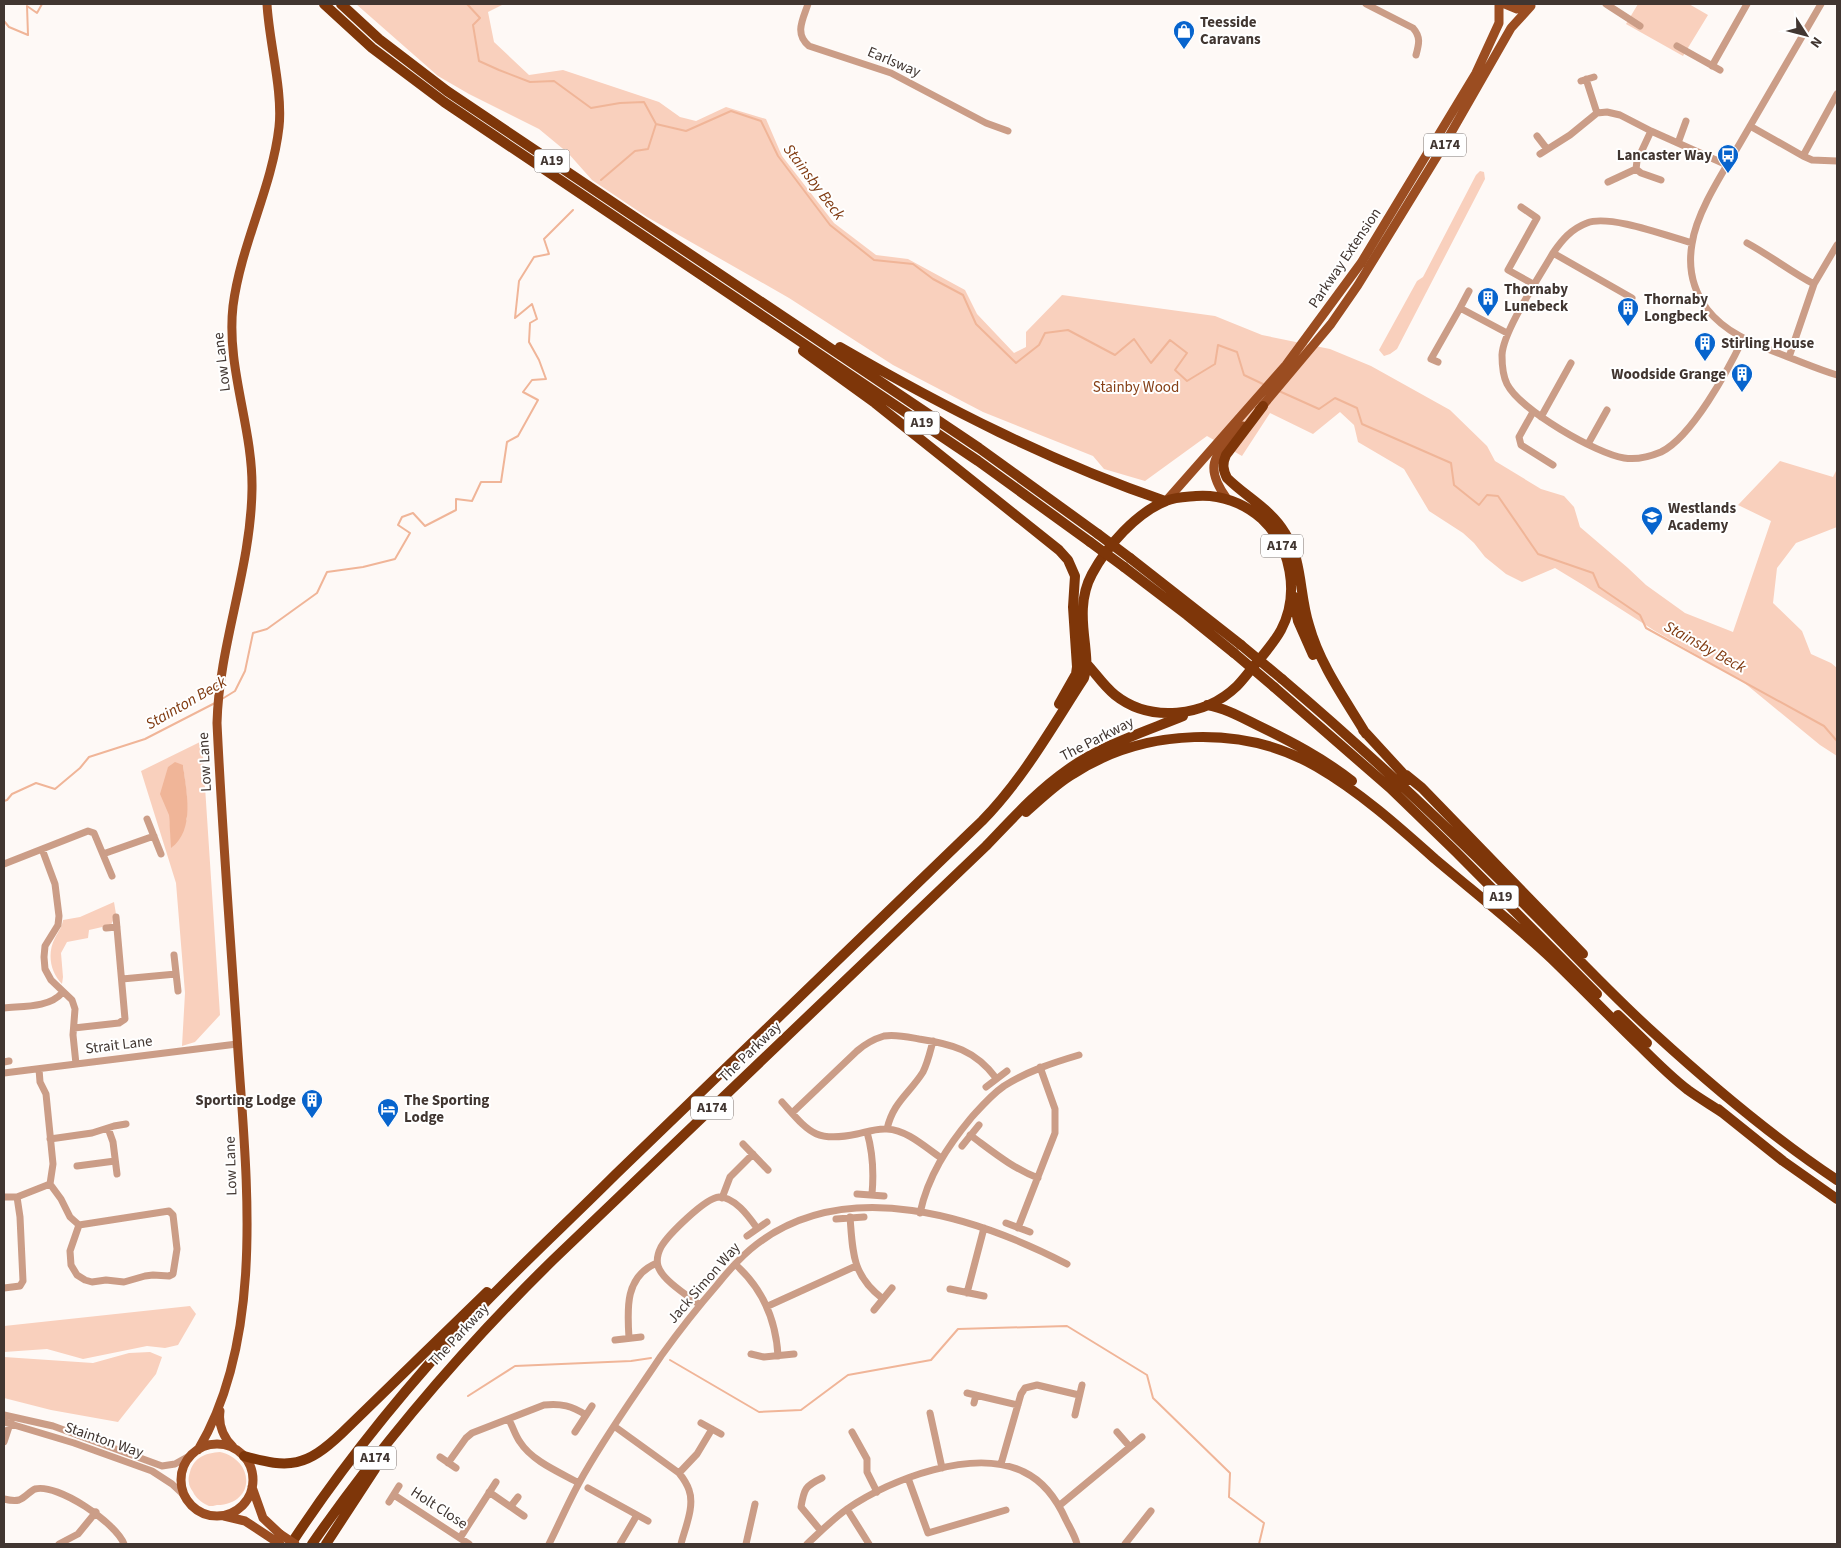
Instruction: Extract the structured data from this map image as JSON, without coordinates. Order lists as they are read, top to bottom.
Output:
{
  "streets": {
    "highway": ["A174", "A19", "The Parkway"],
    "main road": ["Parkway Extension", "Low Lane"],
    "street": [
      "Earlsway",
      "Strait Lane",
      "Jack Simon Way",
      "Stainton Way",
      "Holt Close"
    ]
  },
  "crossings": [
    ["A174", "Parkway Extension"],
    ["A174", "The Parkway"],
    ["Low Lane", "Strait Lane"],
    ["Low Lane", "Stainton Way"]
  ],
  "water": ["Stainsby Beck", "Stainton Beck"],
  "parks": ["Stainby Wood"],
  "places": {
    "shop": ["Teesside Caravans"],
    "bus stop": ["Lancaster Way"],
    "building": [
      "Thornaby Lunebeck",
      "Thornaby Longbeck",
      "Stirling House",
      "Woodside Grange",
      "Sporting Lodge"
    ],
    "school or university": ["Westlands Academy"],
    "hotel": ["The Sporting Lodge"]
  },
  "north": "bottom right"
}
